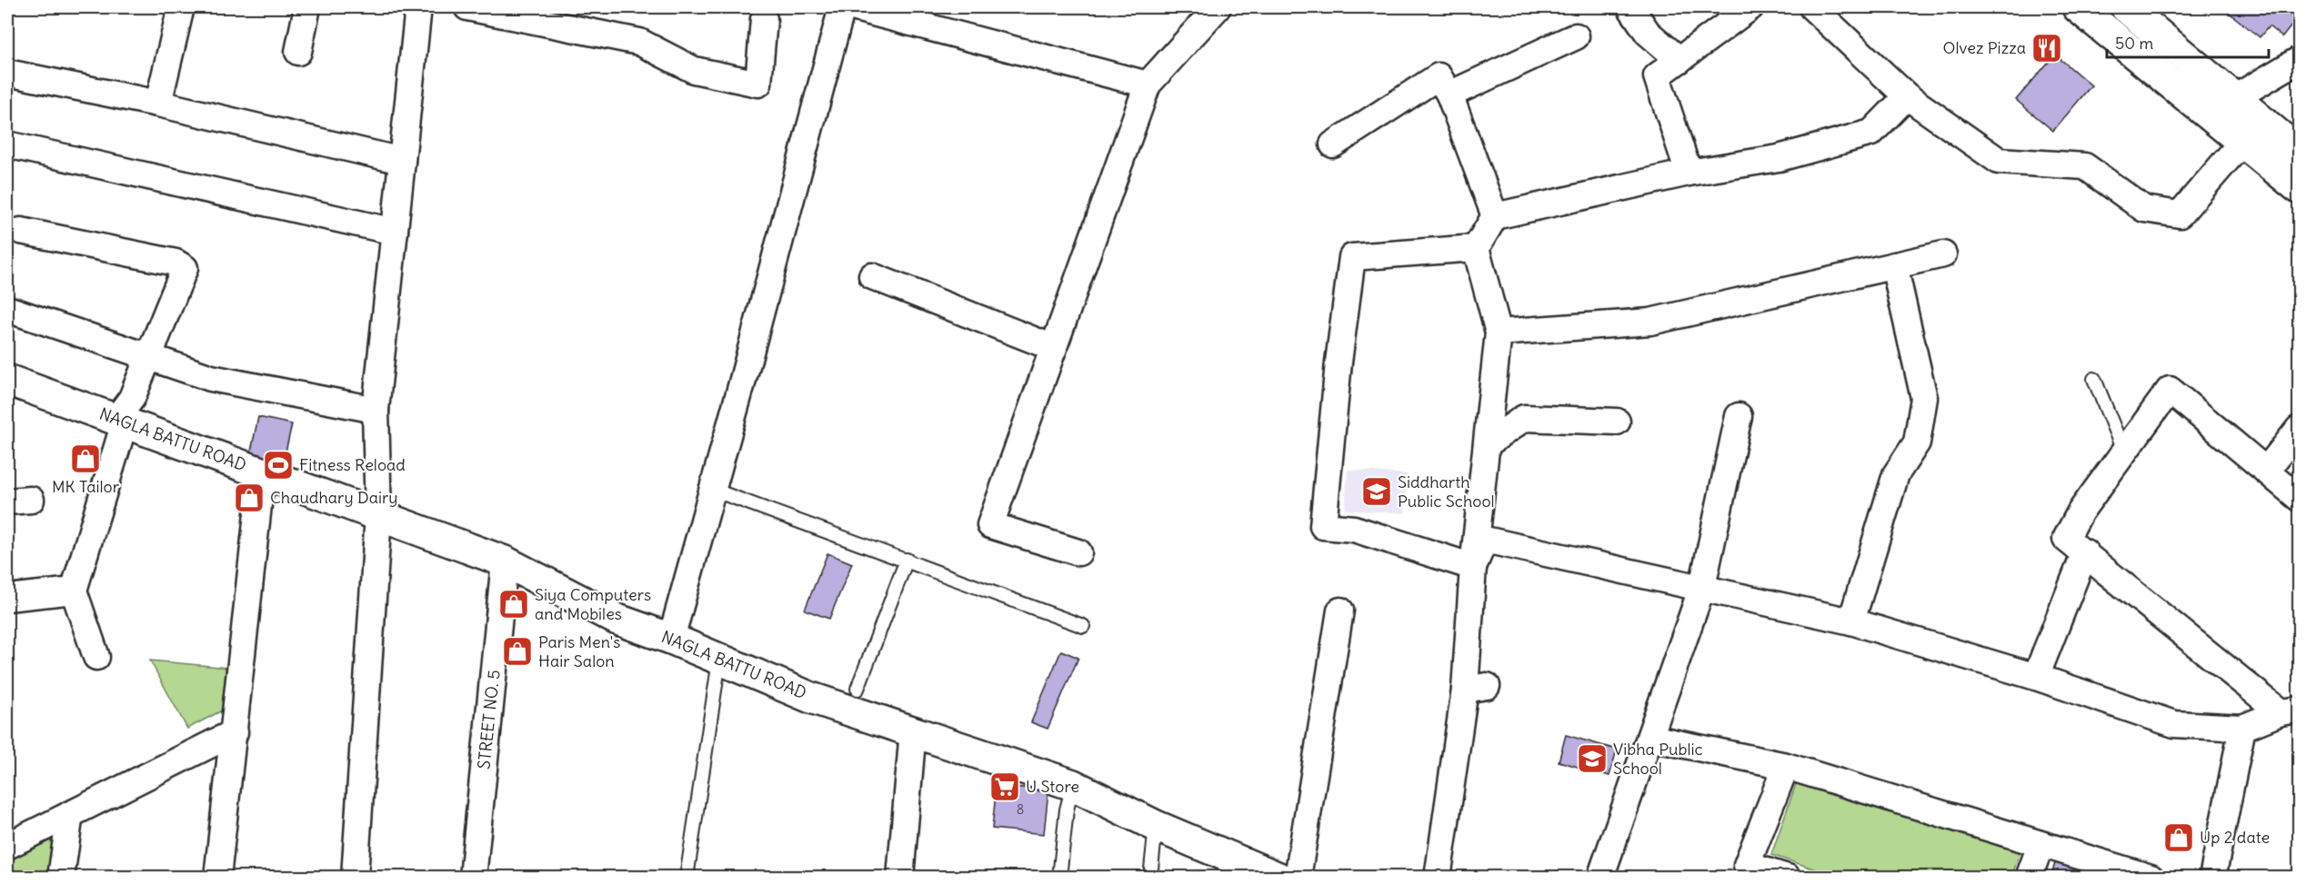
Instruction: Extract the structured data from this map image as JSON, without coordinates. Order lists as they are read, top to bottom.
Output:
{
  "streets": {
    "main road": ["NAGLA BATTU ROAD"],
    "street": ["STREET NO. 5"]
  },
  "crossings": [
    ["NAGLA BATTU ROAD", "STREET NO. 5"]
  ],
  "places": {
    "restaurant": ["Olvez Pizza"],
    "shop": [
      "MK Tailor",
      "Chaudhary Dairy",
      "Siya Computers and Mobiles",
      "Paris Men's Hair Salon",
      "Up 2 date"
    ],
    "sports": ["Fitness Reload"],
    "school or university": ["Siddharth Public School", "Vibha Public School"],
    "supermarket": ["U Store"]
  },
  "house_numbers": ["8"],
  "scale_bar": "50 m"
}
